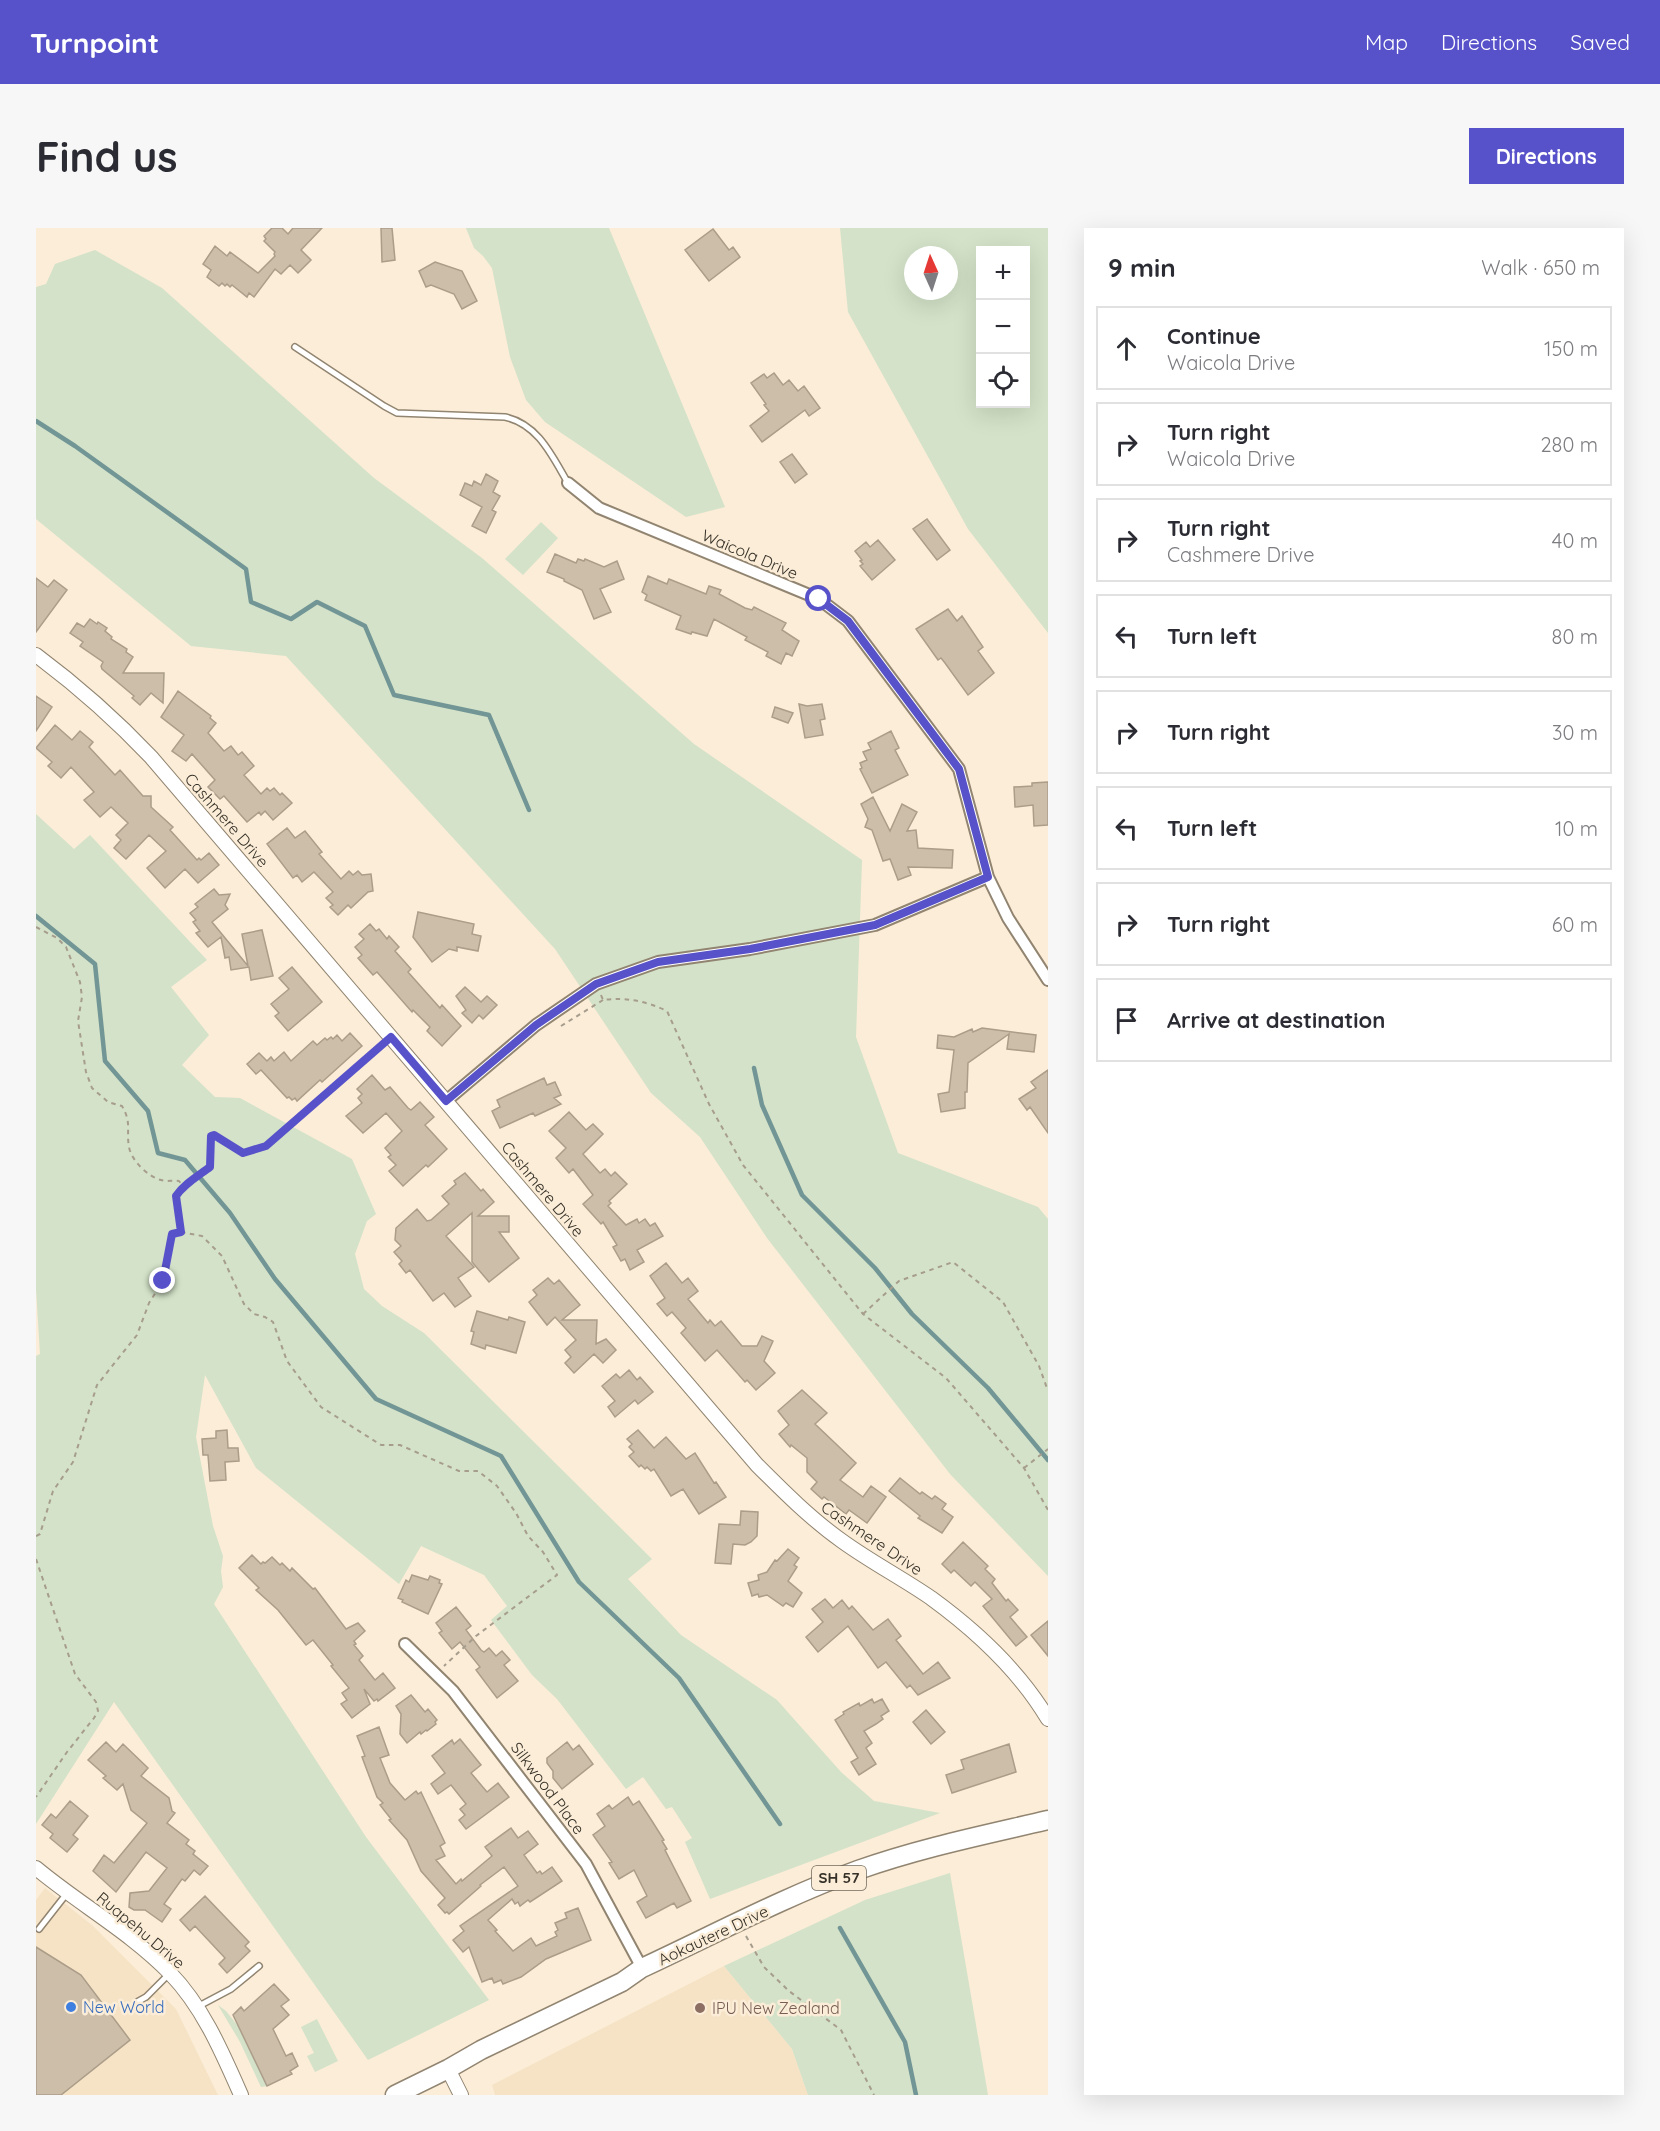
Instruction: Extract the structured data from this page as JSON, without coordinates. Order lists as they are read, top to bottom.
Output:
{
  "streets": {
    "highway": ["SH 57", "Aokautere Drive"],
    "street": [
      "Waicola Drive",
      "Cashmere Drive",
      "Silkwood Place",
      "Ruapehu Drive"
    ]
  },
  "crossings": [
    ["Silkwood Place", "Aokautere Drive"]
  ],
  "places": ["New World", "IPU New Zealand"],
  "north": "top",
  "page": {
    "header": "Turnpoint",
    "nav": ["Map", "Directions", "Saved"],
    "buttons": "Directions",
    "title": "Find us",
    "heading": ["9 min", "Walk · 650 m"],
    "map_buttons": ["+", "−"],
    "list": [
      ["Continue", "Waicola Drive", "150 m"],
      ["Turn right", "Waicola Drive", "280 m"],
      ["Turn right", "Cashmere Drive", "40 m"],
      ["Turn left", "80 m"],
      ["Turn right", "30 m"],
      ["Turn left", "10 m"],
      ["Turn right", "60 m"],
      "Arrive at destination"
    ]
  }
}
